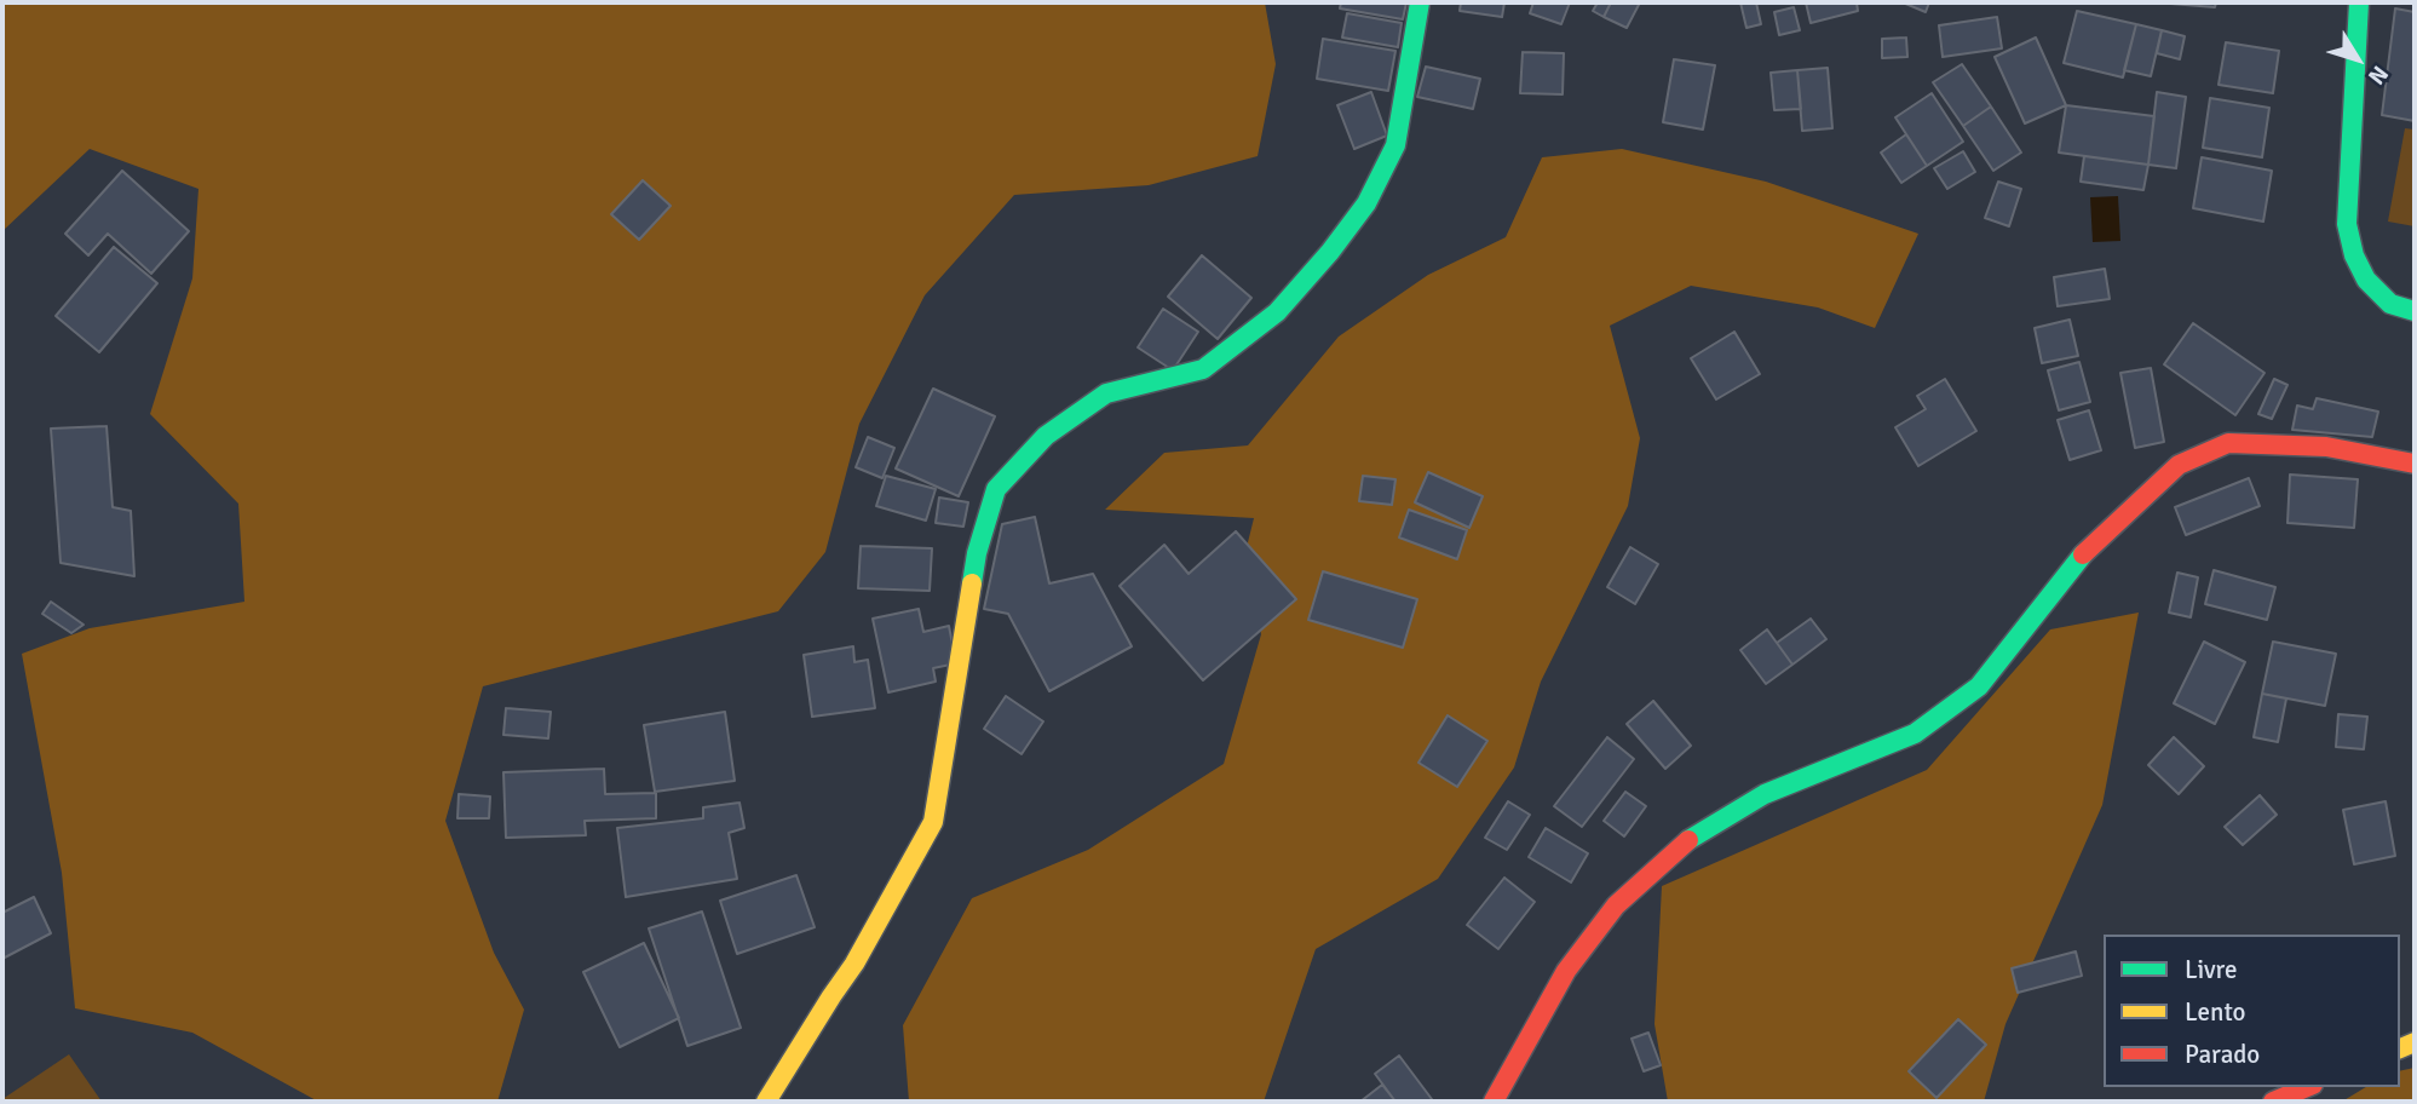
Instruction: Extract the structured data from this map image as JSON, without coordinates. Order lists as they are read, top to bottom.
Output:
{
  "legend": ["Livre", "Lento", "Parado"],
  "north": "bottom right"
}
